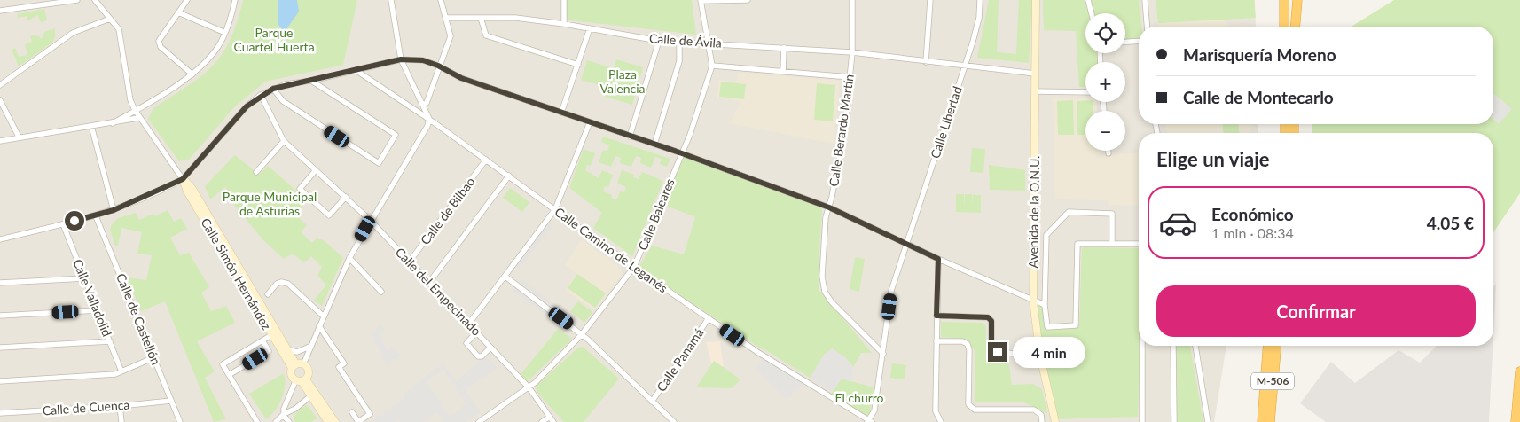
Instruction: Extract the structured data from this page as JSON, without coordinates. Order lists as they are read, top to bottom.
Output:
{
  "streets": {
    "highway": ["M-506"],
    "street": [
      "Calle de Ávila",
      "Calle Libertad",
      "Calle Berardo Martín",
      "Calle de Bilbao",
      "Avenida de la O.N.U.",
      "Calle Baleares",
      "Calle Camino de Leganés",
      "Calle Simón Hernández",
      "Calle del Empecinado",
      "Calle Valladolid",
      "Calle de Castellón",
      "Calle Panamá",
      "Calle de Cuenca"
    ]
  },
  "crossings": [
    ["Calle de Ávila", "Calle Libertad"],
    ["Calle de Ávila", "Calle Berardo Martín"],
    ["Calle de Ávila", "Avenida de la O.N.U."],
    ["Calle de Ávila", "Calle Baleares"],
    ["Calle Libertad", "Calle Berardo Martín"],
    ["Calle Libertad", "Calle Camino de Leganés"],
    ["Calle de Bilbao", "Calle Camino de Leganés"],
    ["Calle de Bilbao", "Calle del Empecinado"],
    ["Calle Baleares", "Calle Camino de Leganés"],
    ["Calle Baleares", "Calle del Empecinado"],
    ["Calle Camino de Leganés", "Calle Panamá"],
    ["Calle de Castellón", "Calle de Cuenca"]
  ],
  "parks": [
    "Parque Cuartel Huerta",
    "Plaza Valencia",
    "Parque Municipal de Asturias",
    "El churro"
  ],
  "page": {
    "map_buttons": ["+", "−"],
    "banner": ["Marisquería Moreno", "Calle de Montecarlo"],
    "heading": "Elige un viaje",
    "list": [
      {
        "name": "Económico",
        "note": "1 min · 08:34",
        "value": "4.05 €"
      }
    ],
    "buttons": "Confirmar",
    "bubble": "4 min"
  }
}
